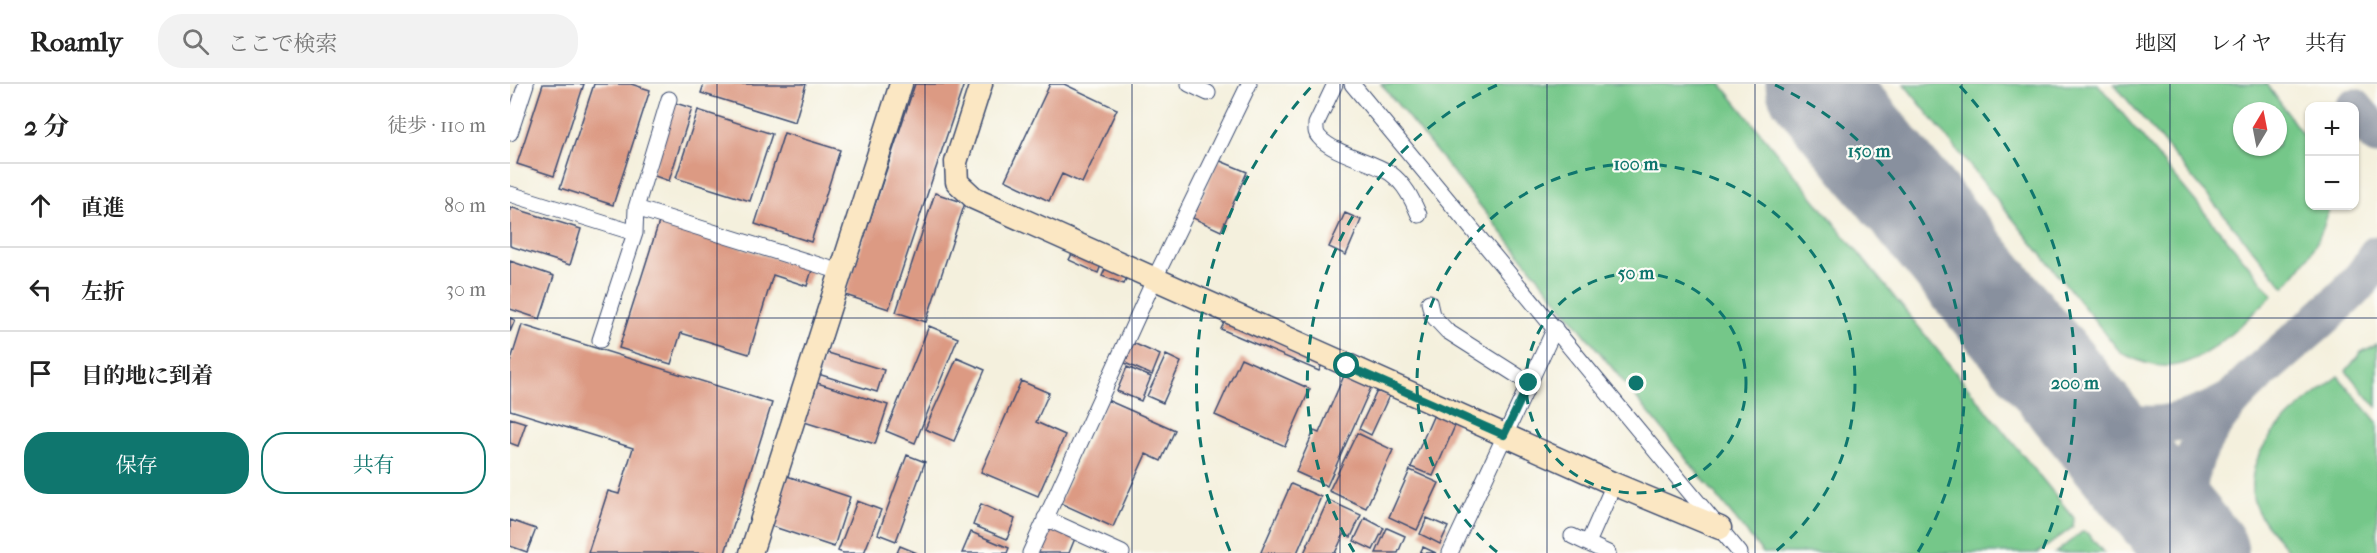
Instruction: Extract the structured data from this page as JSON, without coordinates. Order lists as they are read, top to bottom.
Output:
{
  "north": "top",
  "page": {
    "header": "Roamly",
    "search": "ここで検索",
    "nav": ["地図", "レイヤ", "共有"],
    "heading": ["2 分", "徒歩 · 110 m"],
    "map_buttons": ["+", "−"],
    "list": [
      ["直進", "80 m"],
      ["左折", "30 m"],
      "目的地に到着"
    ],
    "buttons": ["保存", "共有"]
  },
  "rings": [
    "150 m",
    "100 m",
    "50 m",
    "200 m"
  ]
}
